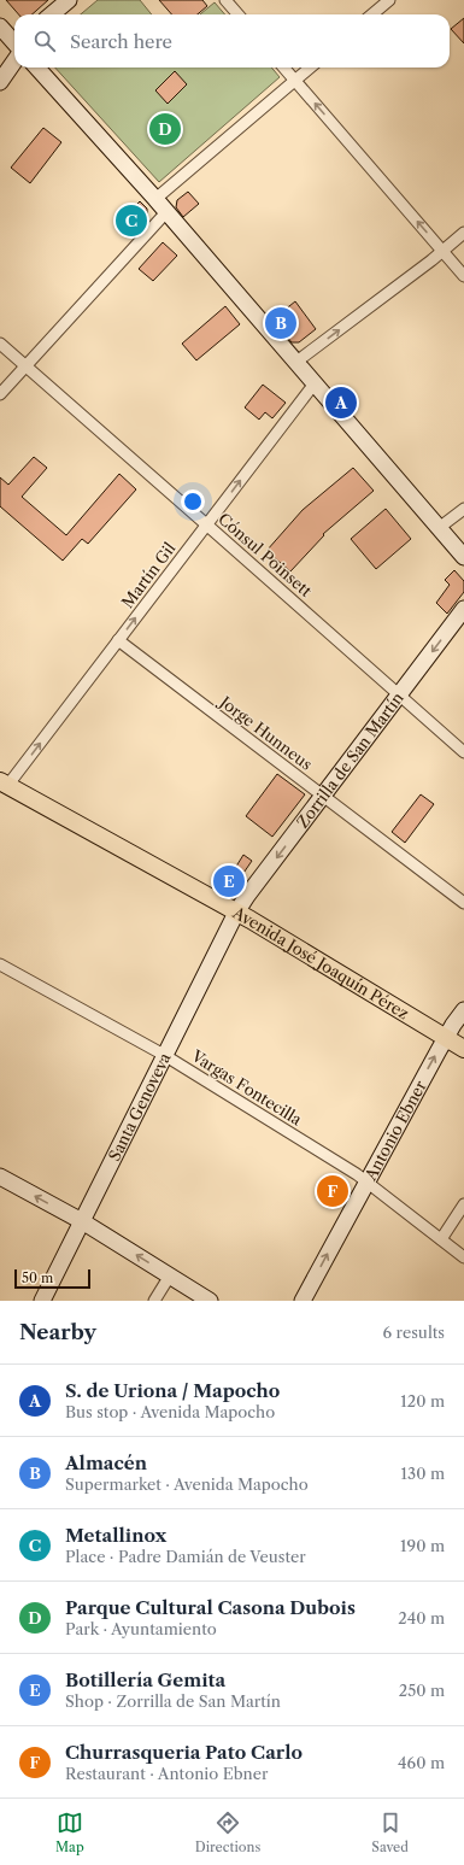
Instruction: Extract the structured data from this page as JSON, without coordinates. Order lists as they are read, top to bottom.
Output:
{
  "streets": {
    "main road": ["Avenida José Joaquín Pérez"],
    "street": [
      "Cónsul Poinsett",
      "Martín Gil",
      "Jorge Hunneus",
      "Zorrilla de San Martín",
      "Vargas Fontecilla",
      "Santa Genoveva",
      "Antonio Ebner"
    ]
  },
  "crossings": [
    ["Cónsul Poinsett", "Martín Gil"],
    ["Cónsul Poinsett", "Zorrilla de San Martín"],
    ["Martín Gil", "Jorge Hunneus"],
    ["Martín Gil", "Avenida José Joaquín Pérez"],
    ["Jorge Hunneus", "Zorrilla de San Martín"],
    ["Zorrilla de San Martín", "Avenida José Joaquín Pérez"],
    ["Zorrilla de San Martín", "Santa Genoveva"],
    ["Avenida José Joaquín Pérez", "Santa Genoveva"],
    ["Avenida José Joaquín Pérez", "Antonio Ebner"],
    ["Vargas Fontecilla", "Santa Genoveva"],
    ["Vargas Fontecilla", "Antonio Ebner"]
  ],
  "one_way": ["Martín Gil", "Zorrilla de San Martín", "Antonio Ebner"],
  "scale_bar": "50 m",
  "page": {
    "search": "Search here",
    "pins": [
      "D",
      "C",
      "B",
      "A",
      "E",
      "F"
    ],
    "scale": "50 m",
    "heading": ["Nearby", "6 results"],
    "list": [
      {
        "mark": "A",
        "name": "S. de Uriona / Mapocho",
        "note": "Bus stop · Avenida Mapocho",
        "value": "120 m"
      },
      {
        "mark": "B",
        "name": "Almacén",
        "note": "Supermarket · Avenida Mapocho",
        "value": "130 m"
      },
      {
        "mark": "C",
        "name": "Metallinox",
        "note": "Place · Padre Damián de Veuster",
        "value": "190 m"
      },
      {
        "mark": "D",
        "name": "Parque Cultural Casona Dubois",
        "note": "Park · Ayuntamiento",
        "value": "240 m"
      },
      {
        "mark": "E",
        "name": "Botillería Gemita",
        "note": "Shop · Zorrilla de San Martín",
        "value": "250 m"
      },
      {
        "mark": "F",
        "name": "Churrasqueria Pato Carlo",
        "note": "Restaurant · Antonio Ebner",
        "value": "460 m"
      }
    ],
    "nav": ["Map", "Directions", "Saved"]
  }
}
